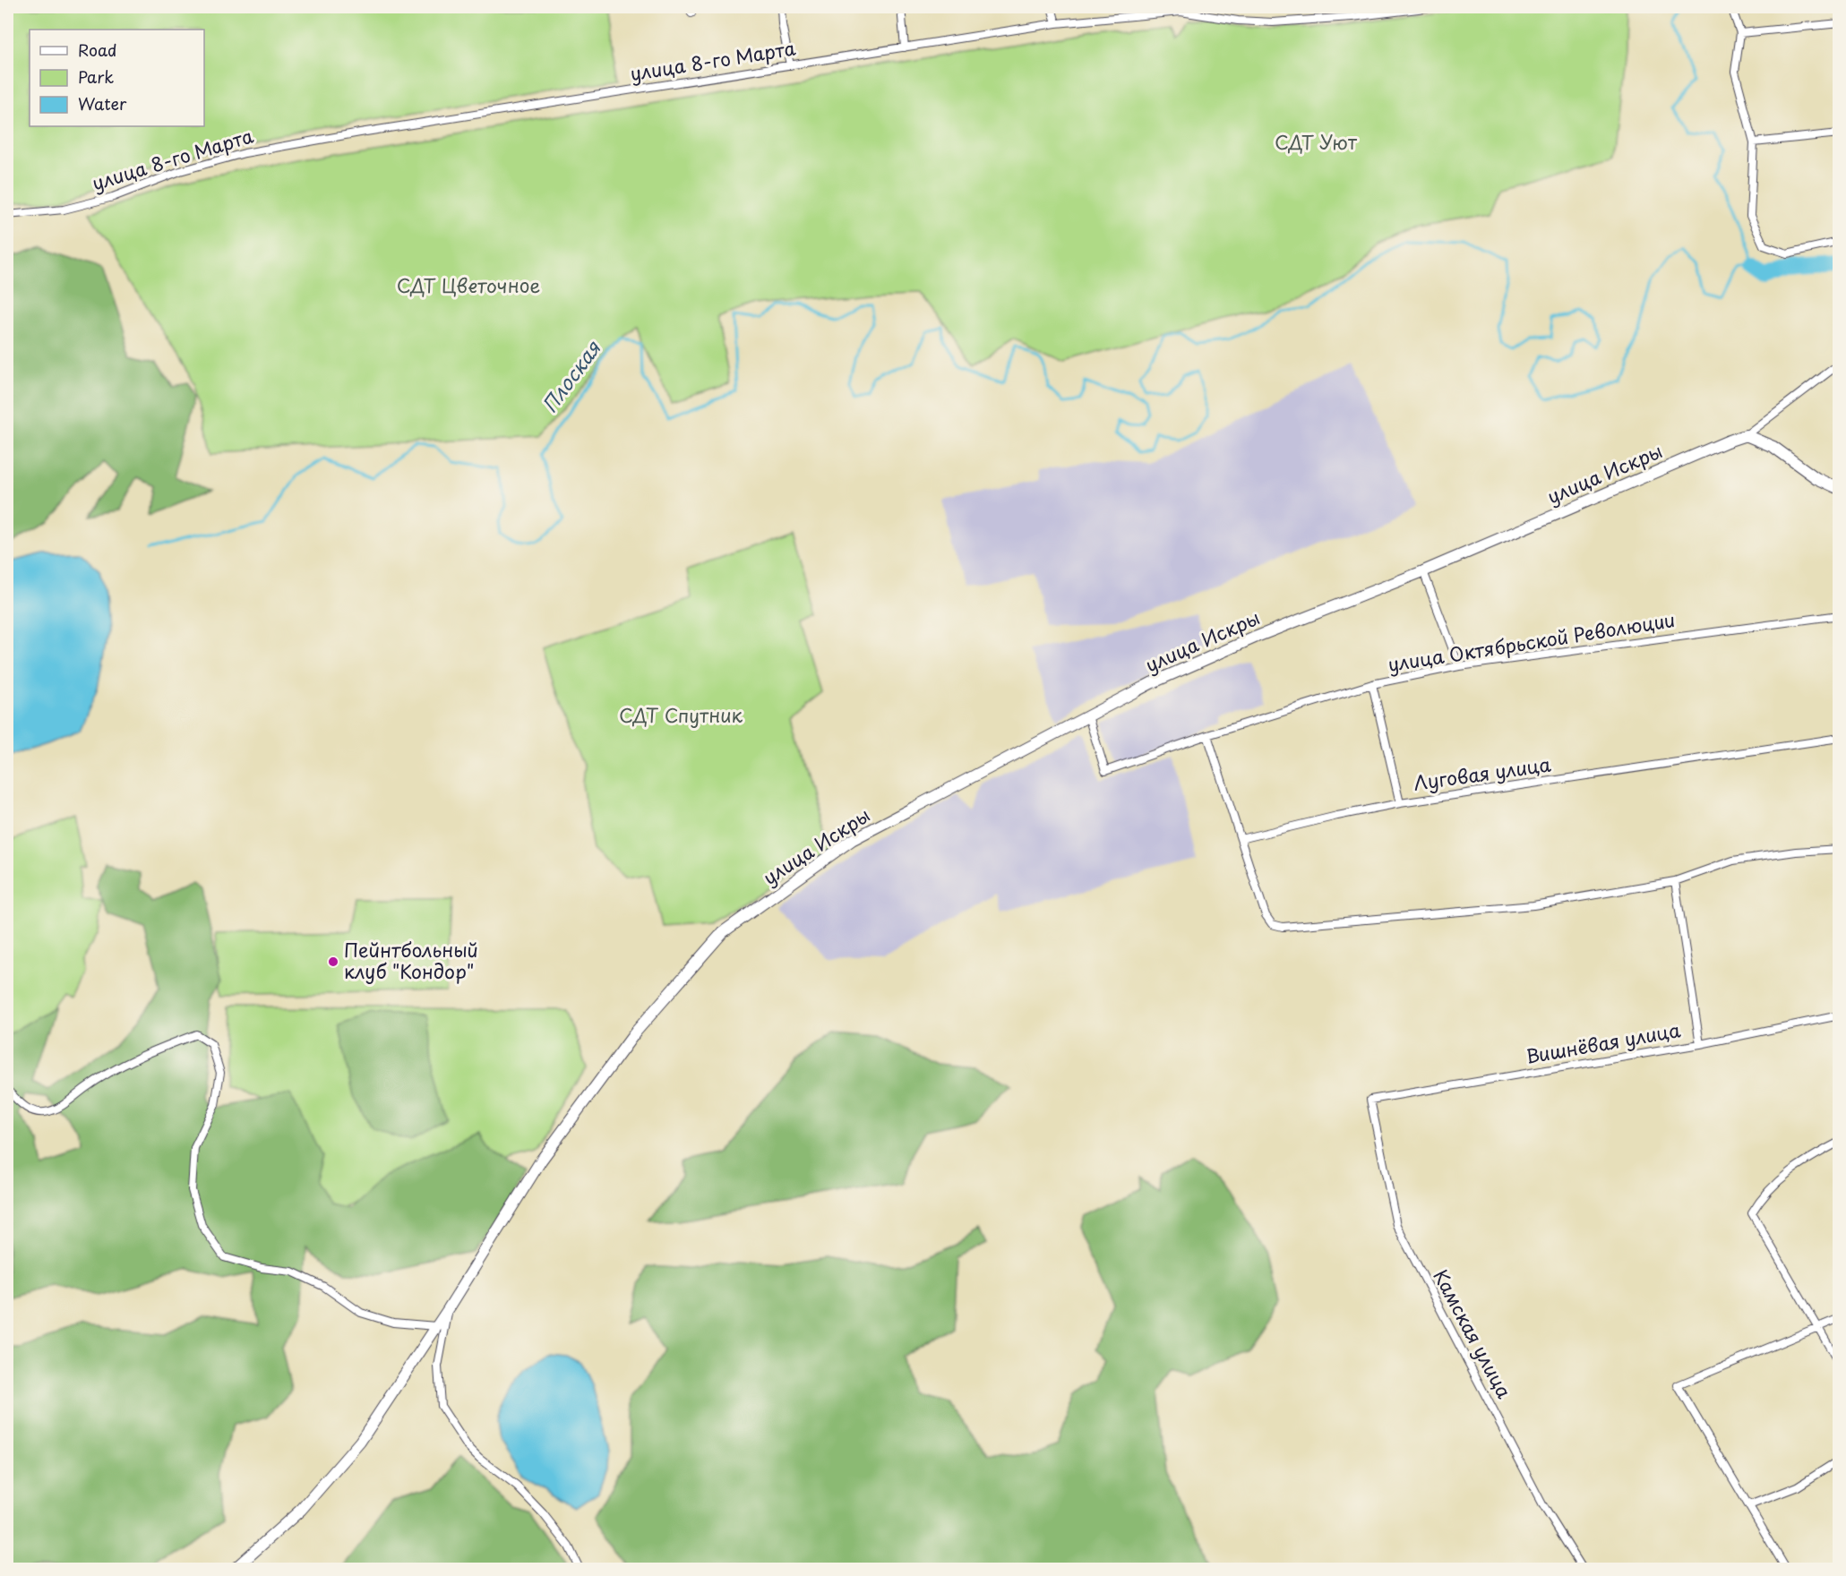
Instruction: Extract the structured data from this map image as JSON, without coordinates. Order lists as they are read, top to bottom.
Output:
{
  "streets": {
    "main road": ["улица Искры"],
    "street": [
      "улица 8-го Марта",
      "улица Октябрьской Революции",
      "Луговая улица",
      "Вишнёвая улица",
      "Камская улица"
    ]
  },
  "crossings": [
    ["улица Искры", "улица Октябрьской Революции"],
    ["Вишнёвая улица", "Камская улица"]
  ],
  "water": ["Плоская"],
  "parks": ["СДТ Уют", "СДТ Цветочное", "СДТ Спутник"],
  "places": ["Пейнтбольный клуб \"Кондор\""],
  "legend": ["Road", "Park", "Water"]
}
